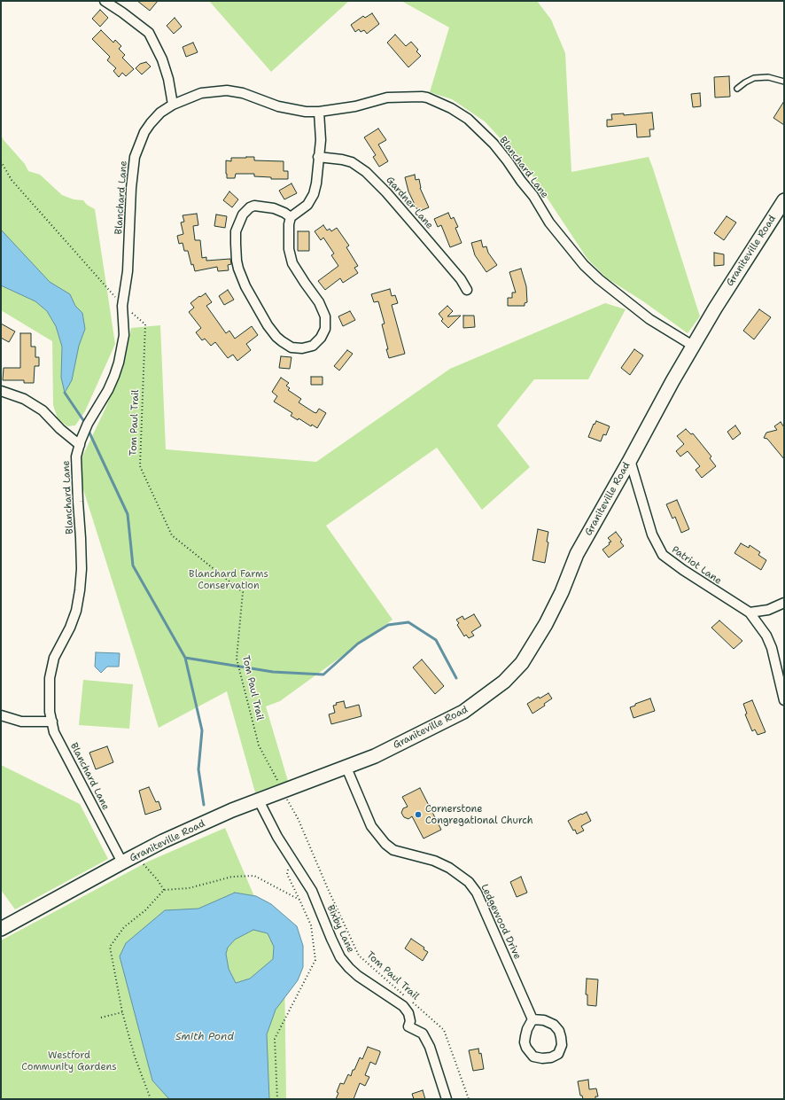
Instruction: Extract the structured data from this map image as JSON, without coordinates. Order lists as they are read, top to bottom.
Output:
{
  "streets": {
    "main road": ["Graniteville Road"],
    "street": [
      "Blanchard Lane",
      "Gardner Lane",
      "Patriot Lane",
      "Ledgewood Drive",
      "Bixby Lane"
    ],
    "path": ["Tom Paul Trail"]
  },
  "crossings": [
    ["Blanchard Lane", "Graniteville Road"],
    ["Blanchard Lane", "Tom Paul Trail"],
    ["Graniteville Road", "Tom Paul Trail"],
    ["Graniteville Road", "Patriot Lane"],
    ["Graniteville Road", "Ledgewood Drive"],
    ["Graniteville Road", "Bixby Lane"]
  ],
  "water": ["Smith Pond"],
  "parks": ["Blanchard Farms Conservation", "Westford Community Gardens"],
  "places": ["Cornerstone Congregational Church"]
}
